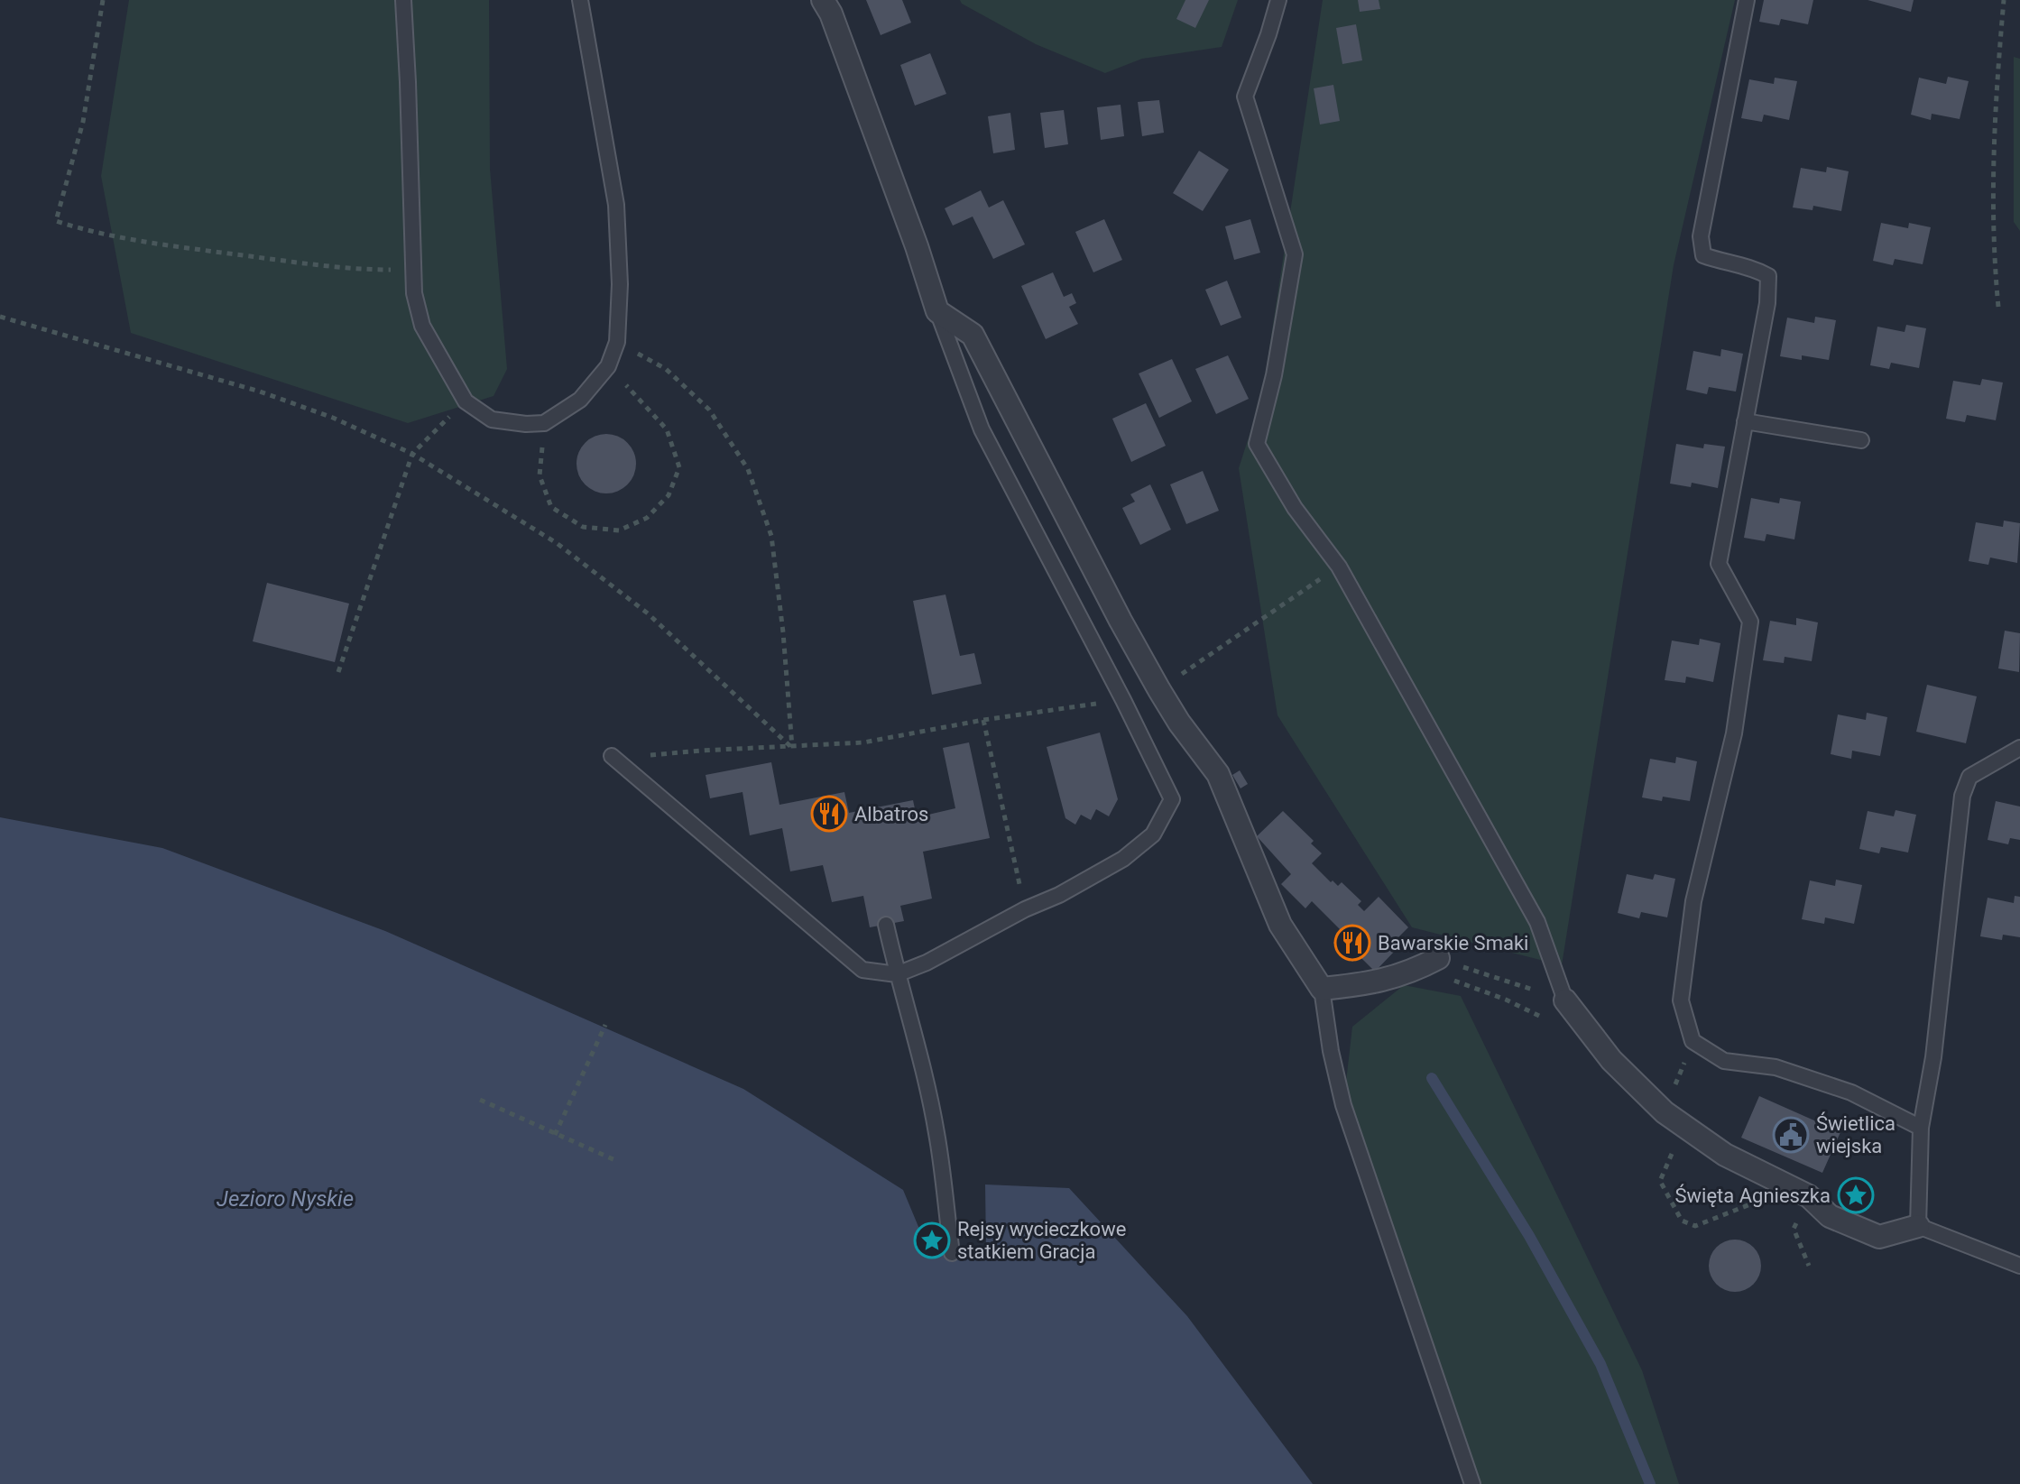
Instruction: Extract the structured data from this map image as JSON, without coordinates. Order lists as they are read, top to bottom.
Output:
{
  "water": ["Jezioro Nyskie"],
  "places": {
    "restaurant": ["Albatros", "Bawarskie Smaki"],
    "public building": ["Świetlica wiejska"],
    "place": ["Święta Agnieszka", "Rejsy wycieczkowe statkiem Gracja"]
  }
}
